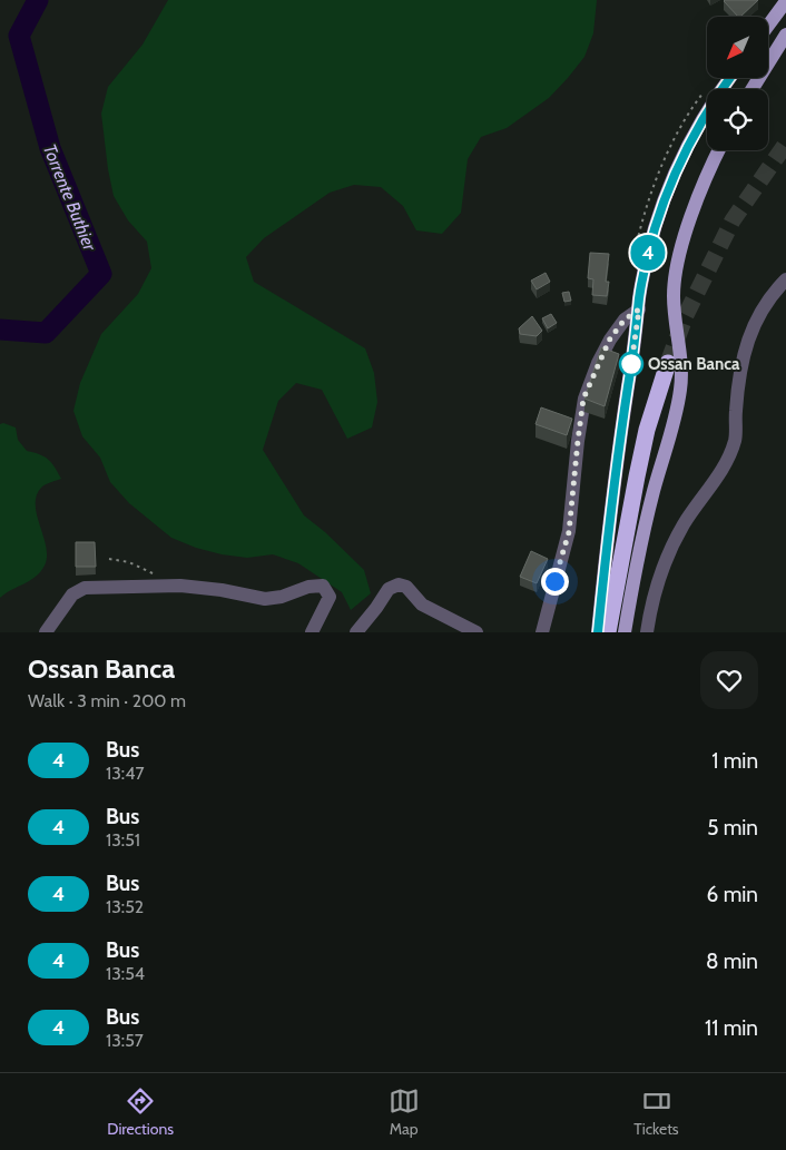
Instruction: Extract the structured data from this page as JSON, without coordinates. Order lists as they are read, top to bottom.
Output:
{
  "water": ["Torrente Buthier"],
  "places": ["Ossan Banca"],
  "lines": ["bus line 4"],
  "north": "bottom left",
  "page": {
    "on_map": "4",
    "heading": ["Ossan Banca", "Walk · 3 min · 200 m"],
    "list": [
      {
        "mark": "4",
        "name": "Bus",
        "note": "13:47",
        "value": "1 min"
      },
      {
        "mark": "4",
        "name": "Bus",
        "note": "13:51",
        "value": "5 min"
      },
      {
        "mark": "4",
        "name": "Bus",
        "note": "13:52",
        "value": "6 min"
      },
      {
        "mark": "4",
        "name": "Bus",
        "note": "13:54",
        "value": "8 min"
      },
      {
        "mark": "4",
        "name": "Bus",
        "note": "13:57",
        "value": "11 min"
      }
    ],
    "tabs": ["Directions", "Map", "Tickets"]
  }
}
